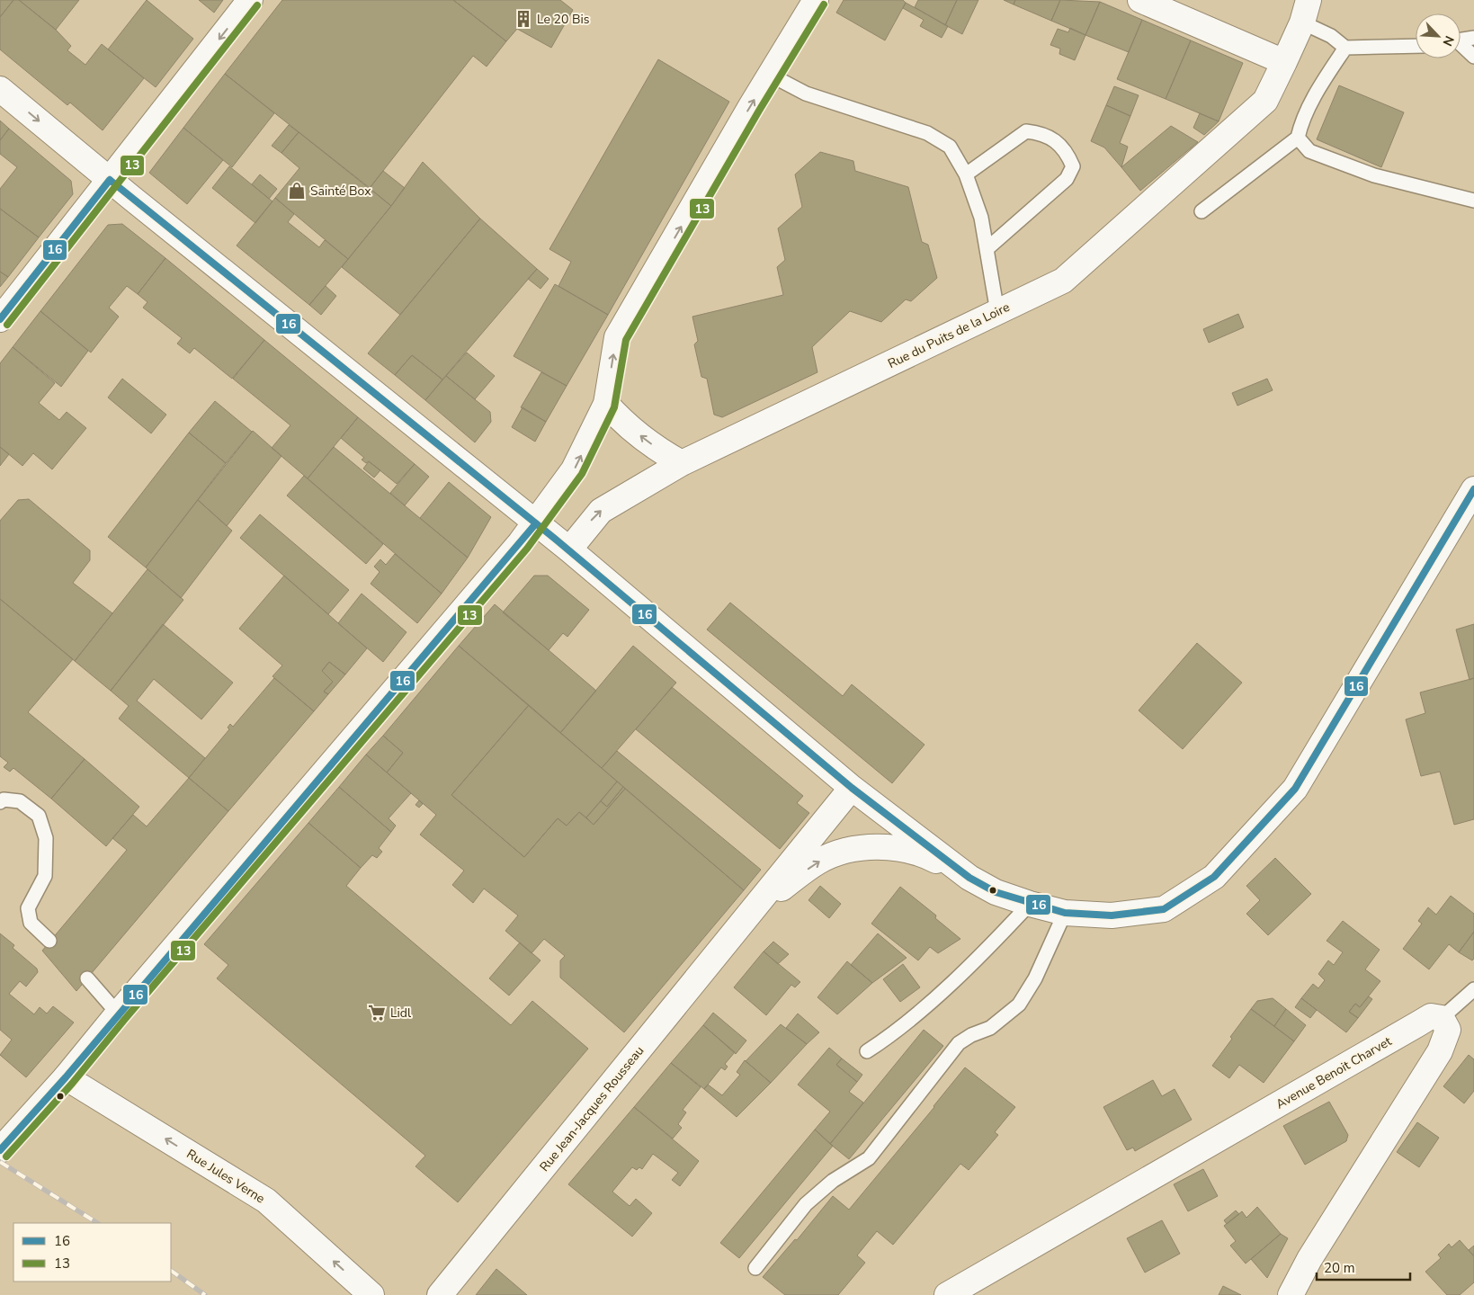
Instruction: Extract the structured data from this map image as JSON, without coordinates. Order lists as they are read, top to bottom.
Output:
{
  "streets": {
    "street": [
      "Rue du Puits de la Loire",
      "Avenue Benoit Charvet",
      "Rue Jean-Jacques Rousseau",
      "Rue Jules Verne"
    ]
  },
  "one_way": ["Rue Jules Verne"],
  "places": {
    "building": ["Le 20 Bis"],
    "shop": ["Sainté Box"],
    "supermarket": ["Lidl"]
  },
  "lines": ["transit line 13", "transit line 16"],
  "legend": ["16", "13"],
  "scale_bar": "20 m",
  "north": "bottom right"
}
